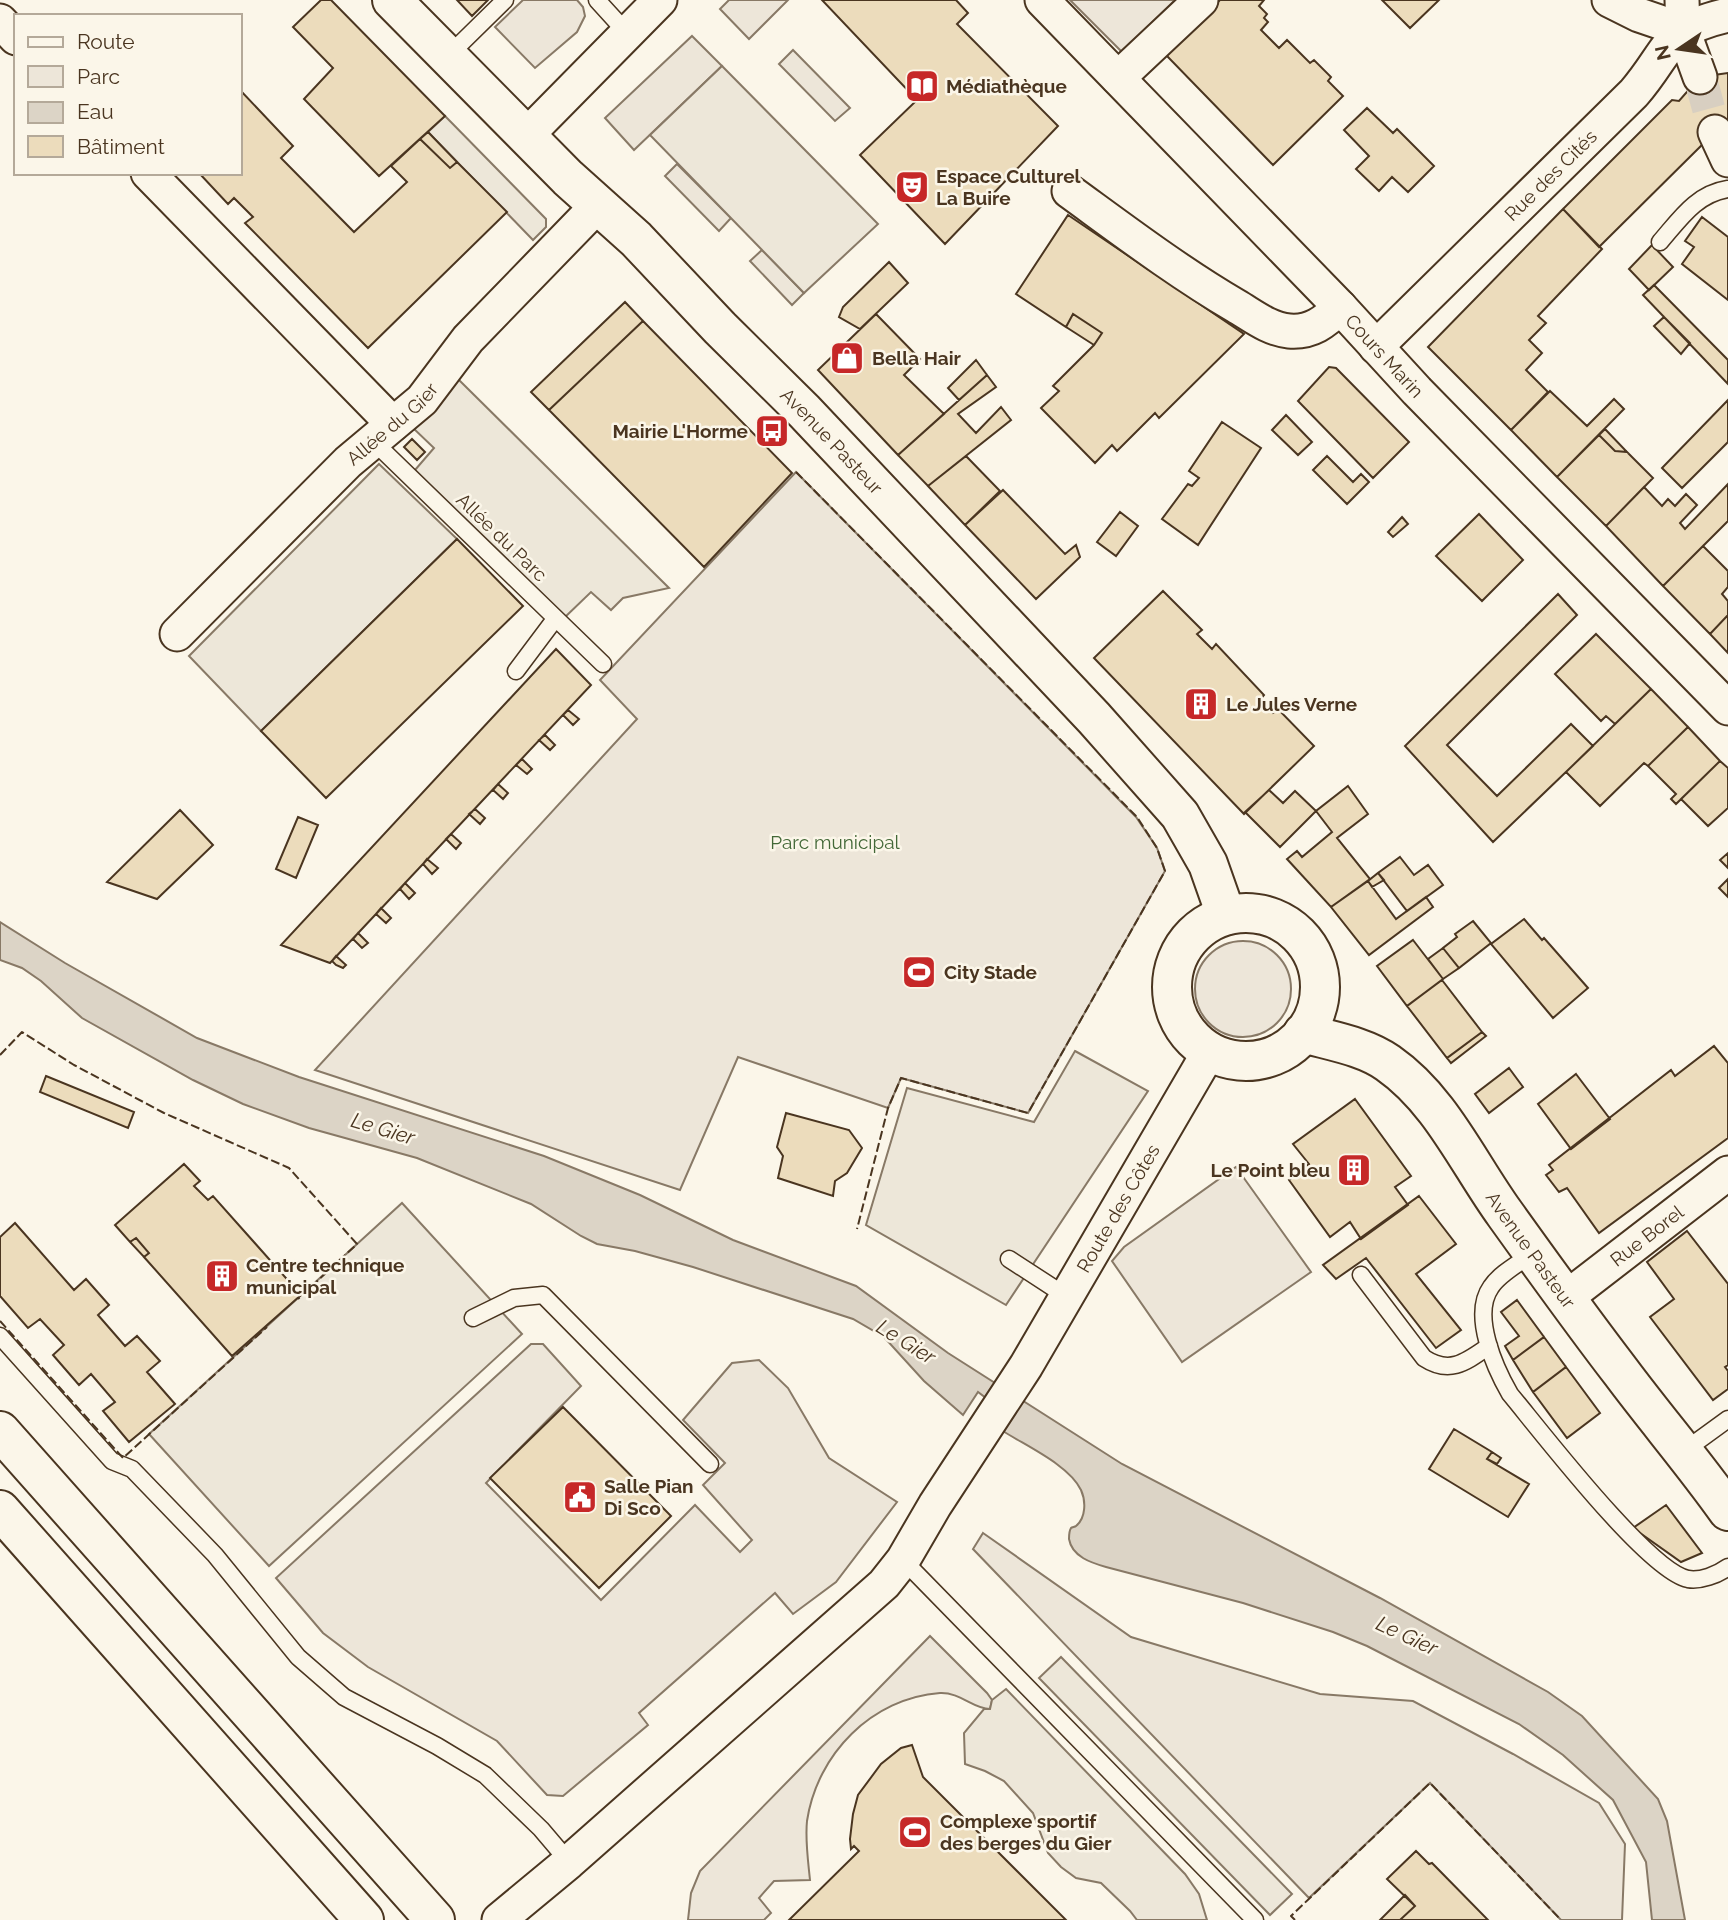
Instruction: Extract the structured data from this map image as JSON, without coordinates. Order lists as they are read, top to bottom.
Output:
{
  "streets": {
    "main road": ["Avenue Pasteur"],
    "street": [
      "Rue des Cités",
      "Cours Marin",
      "Allée du Gier",
      "Route des Côtes",
      "Rue Borel"
    ],
    "lane": ["Allée du Parc"]
  },
  "crossings": [
    ["Rue des Cités", "Cours Marin"],
    ["Allée du Gier", "Avenue Pasteur"],
    ["Allée du Gier", "Allée du Parc"],
    ["Avenue Pasteur", "Route des Côtes"],
    ["Avenue Pasteur", "Rue Borel"]
  ],
  "water": ["Le Gier"],
  "parks": ["Parc municipal"],
  "places": {
    "library": ["Médiathèque"],
    "theatre": ["Espace Culturel La Buire"],
    "shop": ["Bella Hair"],
    "bus stop": ["Mairie L'Horme"],
    "building": ["Le Jules Verne", "Le Point bleu", "Centre technique municipal"],
    "sports": ["City Stade", "Complexe sportif des berges du Gier"],
    "public building": ["Salle Pian Di Sco"]
  },
  "legend": [
    "Route",
    "Parc",
    "Eau",
    "Bâtiment"
  ],
  "north": "left"
}
